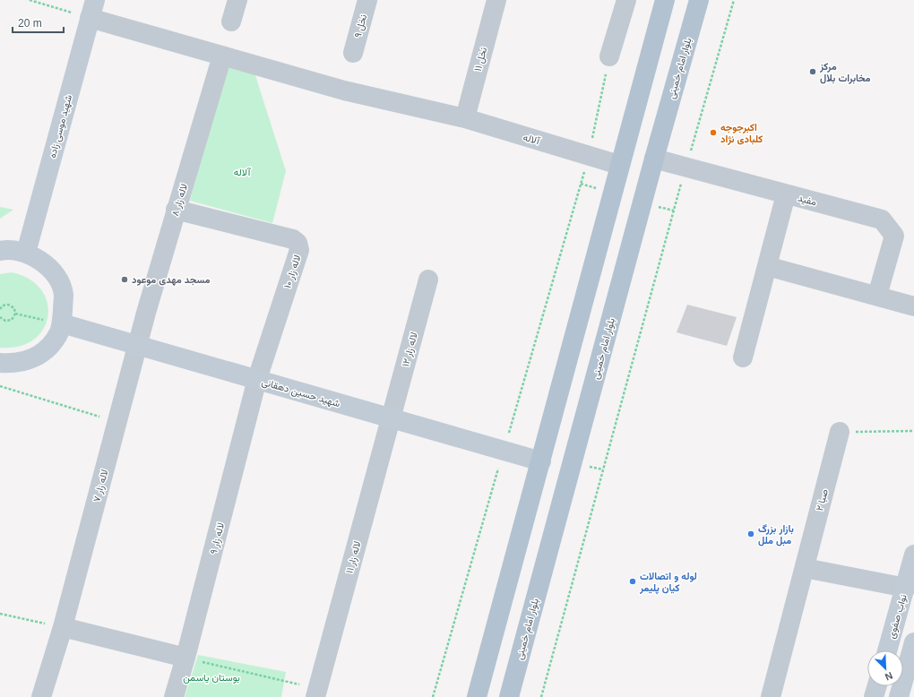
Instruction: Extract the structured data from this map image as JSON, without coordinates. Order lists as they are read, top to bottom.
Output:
{
  "streets": {
    "main road": ["بلوار امام خمینی"],
    "street": [
      "نخل ۹",
      "نخل ۱۱",
      "شهید موسی زاده",
      "آلاله",
      "لاله زار ۸",
      "مفید",
      "لاله زار ۱۰",
      "لاله زار ۱۲",
      "شهید حسین دهقانی",
      "لاله زار ۷",
      "صبا ۲",
      "لاله زار ۹",
      "لاله زار ۱۱",
      "نواب صفوی"
    ]
  },
  "crossings": [
    ["نخل ۱۱", "آلاله"],
    ["بلوار امام خمینی", "مفید"],
    ["شهید موسی زاده", "آلاله"],
    ["آلاله", "لاله زار ۸"],
    ["لاله زار ۸", "لاله زار ۱۰"],
    ["لاله زار ۸", "شهید حسین دهقانی"],
    ["لاله زار ۸", "لاله زار ۷"],
    ["لاله زار ۱۰", "شهید حسین دهقانی"],
    ["لاله زار ۱۰", "لاله زار ۹"],
    ["لاله زار ۱۲", "شهید حسین دهقانی"],
    ["لاله زار ۱۲", "لاله زار ۱۱"],
    ["شهید حسین دهقانی", "لاله زار ۷"],
    ["شهید حسین دهقانی", "لاله زار ۹"],
    ["شهید حسین دهقانی", "لاله زار ۱۱"]
  ],
  "parks": ["آلاله", "بوستان یاسمن"],
  "places": [
    "مرکز مخابرات بلال",
    "اکبرجوجه کلبادی نژاد",
    "مسجد مهدی موعود",
    "بازار بزرگ مبل ملل",
    "لوله و اتصالات کیان پلیمر"
  ],
  "scale_bar": "20 m",
  "north": "bottom right"
}
